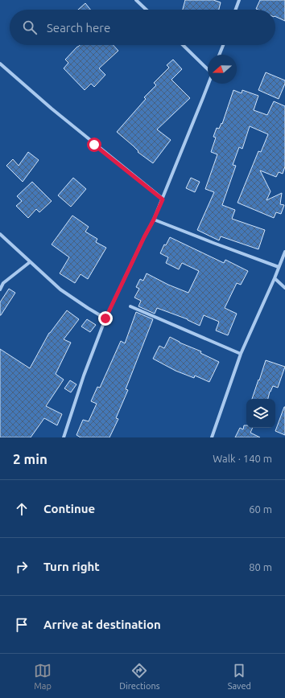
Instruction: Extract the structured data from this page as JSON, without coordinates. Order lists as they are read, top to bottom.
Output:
{
  "north": "left",
  "page": {
    "search": "Search here",
    "heading": ["2 min", "Walk · 140 m"],
    "list": [
      ["Continue", "60 m"],
      ["Turn right", "80 m"],
      "Arrive at destination"
    ],
    "nav": ["Map", "Directions", "Saved"]
  }
}
